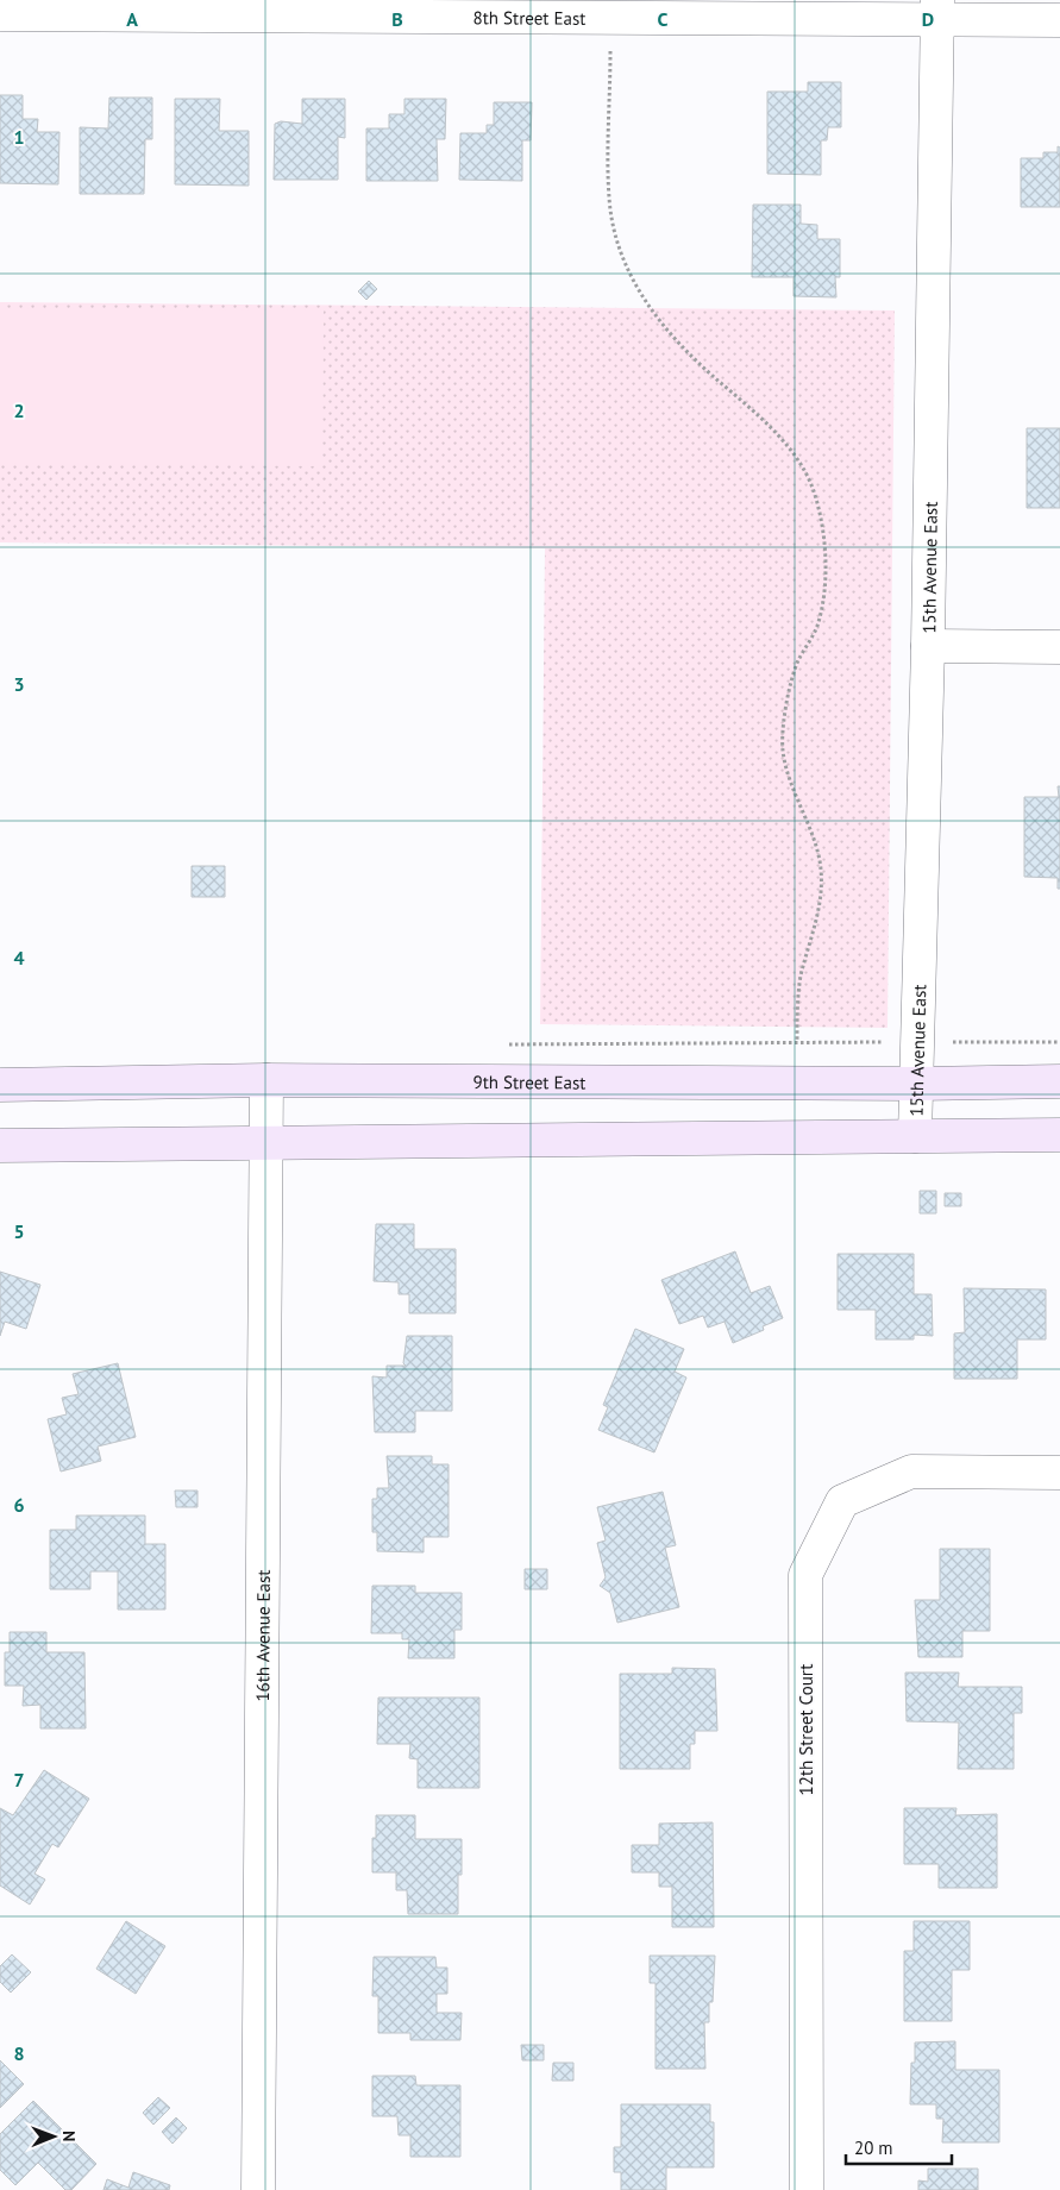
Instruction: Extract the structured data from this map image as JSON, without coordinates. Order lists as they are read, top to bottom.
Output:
{
  "streets": {
    "main road": ["9th Street East"],
    "street": [
      "8th Street East",
      "15th Avenue East",
      "16th Avenue East",
      "12th Street Court"
    ]
  },
  "crossings": [
    ["8th Street East", "15th Avenue East"],
    ["15th Avenue East", "9th Street East"],
    ["9th Street East", "16th Avenue East"]
  ],
  "scale_bar": "20 m",
  "north": "right",
  "grid": {
    "columns": [
      "A",
      "B",
      "C",
      "D"
    ],
    "rows": [
      "1",
      "2",
      "3",
      "4",
      "5",
      "6",
      "7",
      "8"
    ]
  }
}
